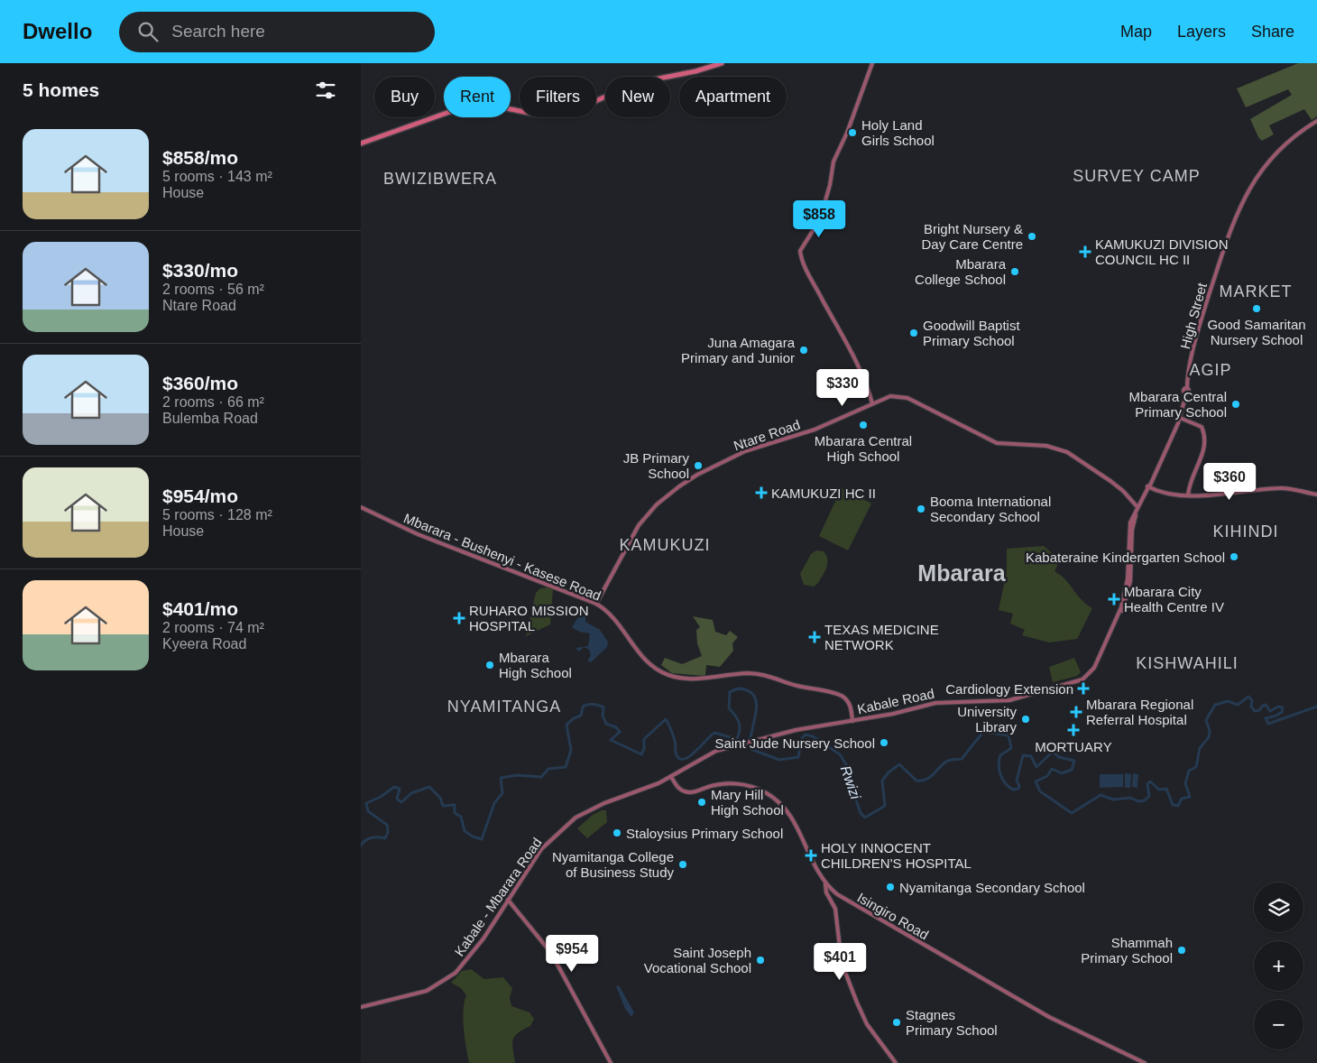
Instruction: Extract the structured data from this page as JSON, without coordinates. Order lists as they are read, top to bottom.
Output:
{
  "streets": {
    "main road": [
      "High Street",
      "Ntare Road",
      "Mbarara - Bushenyi - Kasese Road",
      "Kabale Road",
      "Kabale - Mbarara Road",
      "Isingiro Road"
    ]
  },
  "crossings": [
    ["Ntare Road", "Mbarara - Bushenyi - Kasese Road"],
    ["Mbarara - Bushenyi - Kasese Road", "Kabale Road"],
    ["Kabale Road", "Kabale - Mbarara Road"],
    ["Kabale - Mbarara Road", "Isingiro Road"]
  ],
  "districts": [
    "SURVEY CAMP",
    "BWIZIBWERA",
    "MARKET",
    "AGIP",
    "KIHINDI",
    "KAMUKUZI",
    "Mbarara",
    "KISHWAHILI",
    "NYAMITANGA"
  ],
  "water": ["Rwizi"],
  "places": {
    "other": [
      "Holy Land Girls School",
      "Bright Nursery & Day Care Centre",
      "Mbarara College School",
      "Good Samaritan Nursery School",
      "Goodwill Baptist Primary School",
      "Juna Amagara Primary and Junior",
      "Mbarara Central Primary School",
      "Mbarara Central High School",
      "JB Primary School",
      "Booma International Secondary School",
      "Kabateraine Kindergarten School",
      "Mbarara High School",
      "University Library",
      "Saint Jude Nursery School",
      "Mary Hill High School",
      "Staloysius Primary School",
      "Nyamitanga College of Business Study",
      "Nyamitanga Secondary School",
      "Shammah Primary School",
      "Saint Joseph Vocational School",
      "Stagnes Primary School"
    ],
    "health": [
      "KAMUKUZI DIVISION COUNCIL HC II",
      "KAMUKUZI HC II",
      "Mbarara City Health Centre IV",
      "RUHARO MISSION HOSPITAL",
      "TEXAS MEDICINE NETWORK",
      "Cardiology Extension",
      "Mbarara Regional Referral Hospital",
      "MORTUARY",
      "HOLY INNOCENT CHILDREN'S HOSPITAL"
    ]
  },
  "page": {
    "header": "Dwello",
    "search": "Search here",
    "nav": ["Map", "Layers", "Share"],
    "heading": "5 homes",
    "chip": [
      "Buy",
      "Rent",
      "Filters",
      "New",
      "Apartment"
    ],
    "list": [
      {
        "name": "$858/mo",
        "note": "5 rooms · 143 m² · House"
      },
      {
        "name": "$330/mo",
        "note": "2 rooms · 56 m² · Ntare Road"
      },
      {
        "name": "$360/mo",
        "note": "2 rooms · 66 m² · Bulemba Road"
      },
      {
        "name": "$954/mo",
        "note": "5 rooms · 128 m² · House"
      },
      {
        "name": "$401/mo",
        "note": "2 rooms · 74 m² · Kyeera Road"
      }
    ],
    "price": [
      "$858",
      "$330",
      "$360",
      "$954",
      "$401"
    ],
    "map_buttons": ["+", "−"]
  }
}
